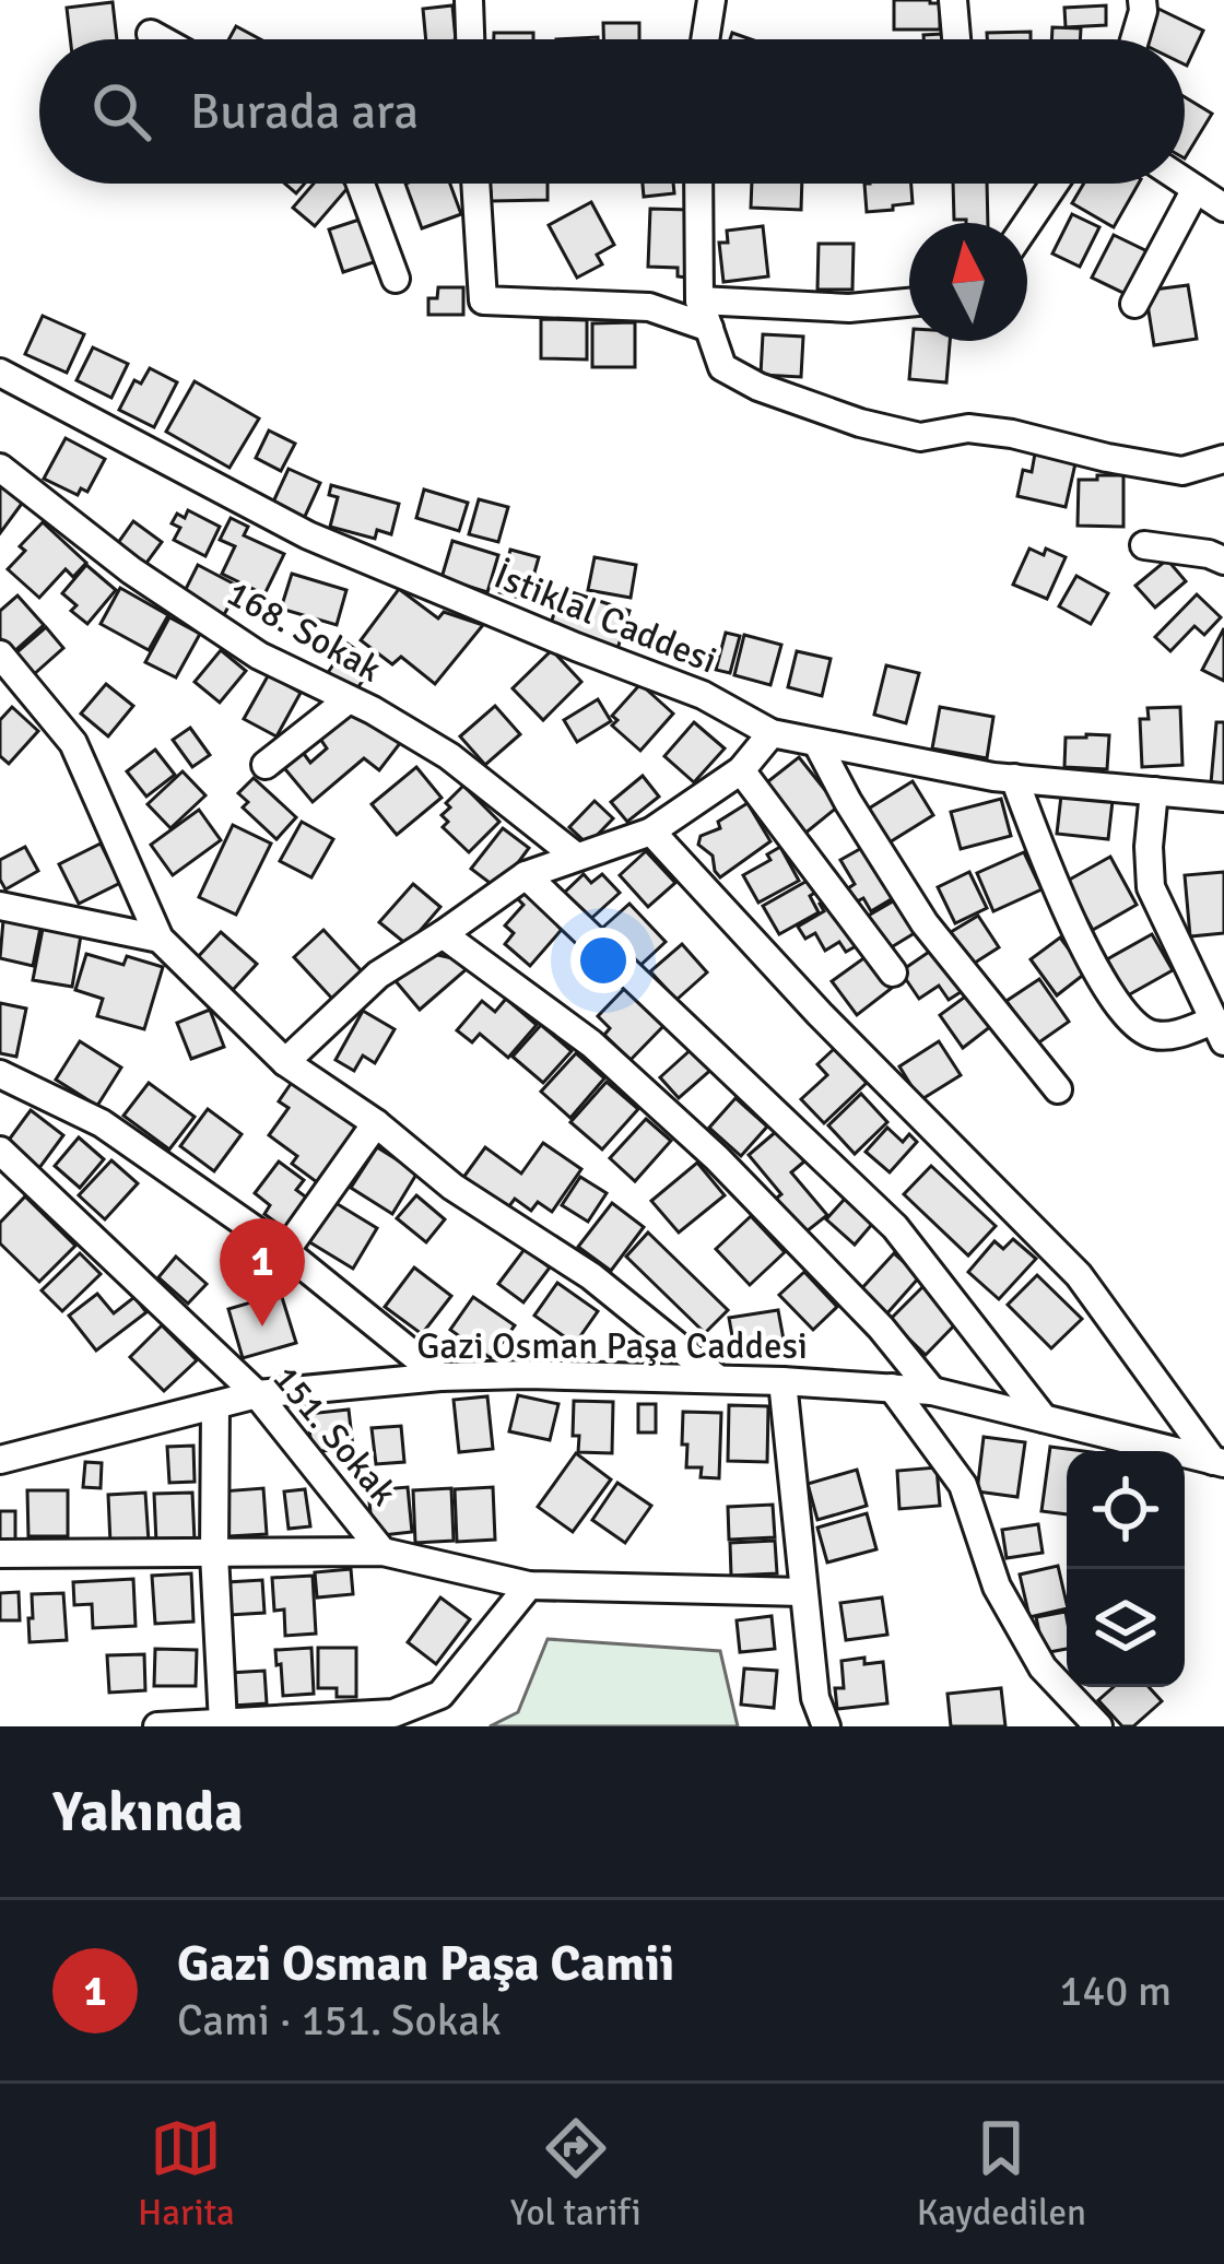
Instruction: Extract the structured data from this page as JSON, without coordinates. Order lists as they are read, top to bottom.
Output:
{
  "streets": {
    "street": [
      "İstiklal Caddesi",
      "168. Sokak",
      "Gazi Osman Paşa Caddesi",
      "151. Sokak"
    ]
  },
  "crossings": [
    ["Gazi Osman Paşa Caddesi", "151. Sokak"]
  ],
  "north": "top",
  "page": {
    "search": "Burada ara",
    "pins": "1",
    "heading": "Yakında",
    "list": [
      {
        "mark": "1",
        "name": "Gazi Osman Paşa Camii",
        "note": "Cami · 151. Sokak",
        "value": "140 m"
      }
    ],
    "nav": ["Harita", "Yol tarifi", "Kaydedilen"]
  }
}
